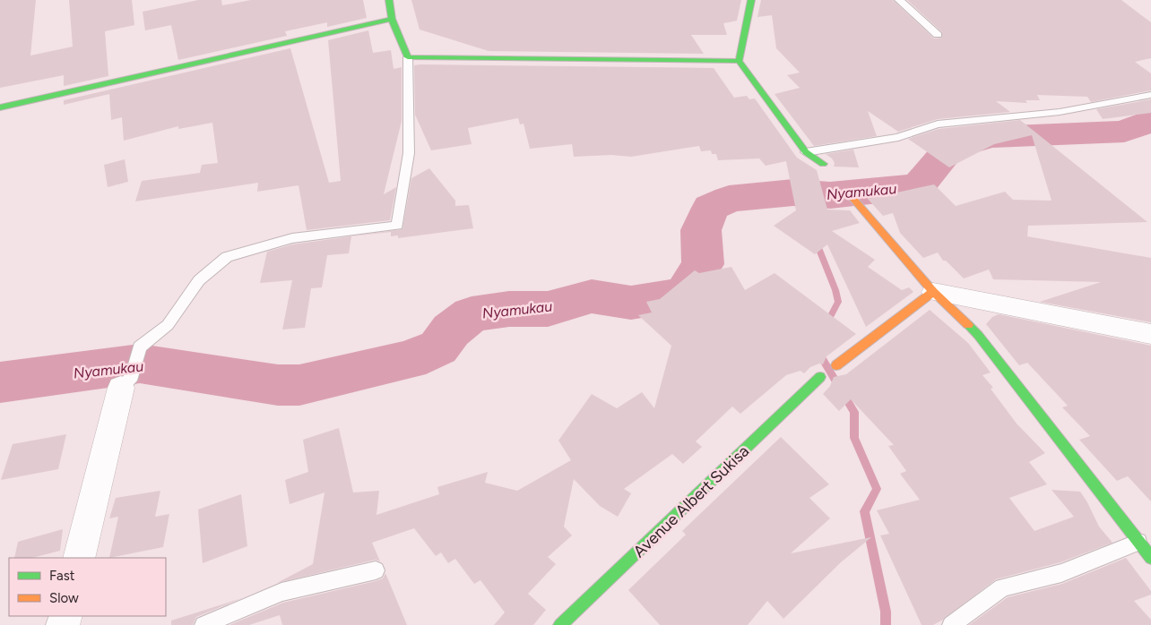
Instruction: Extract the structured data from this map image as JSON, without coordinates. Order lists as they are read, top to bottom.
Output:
{
  "streets": {
    "street": ["Avenue Albert Sukisa"]
  },
  "water": ["Nyamukau"],
  "legend": ["Fast", "Slow"]
}
